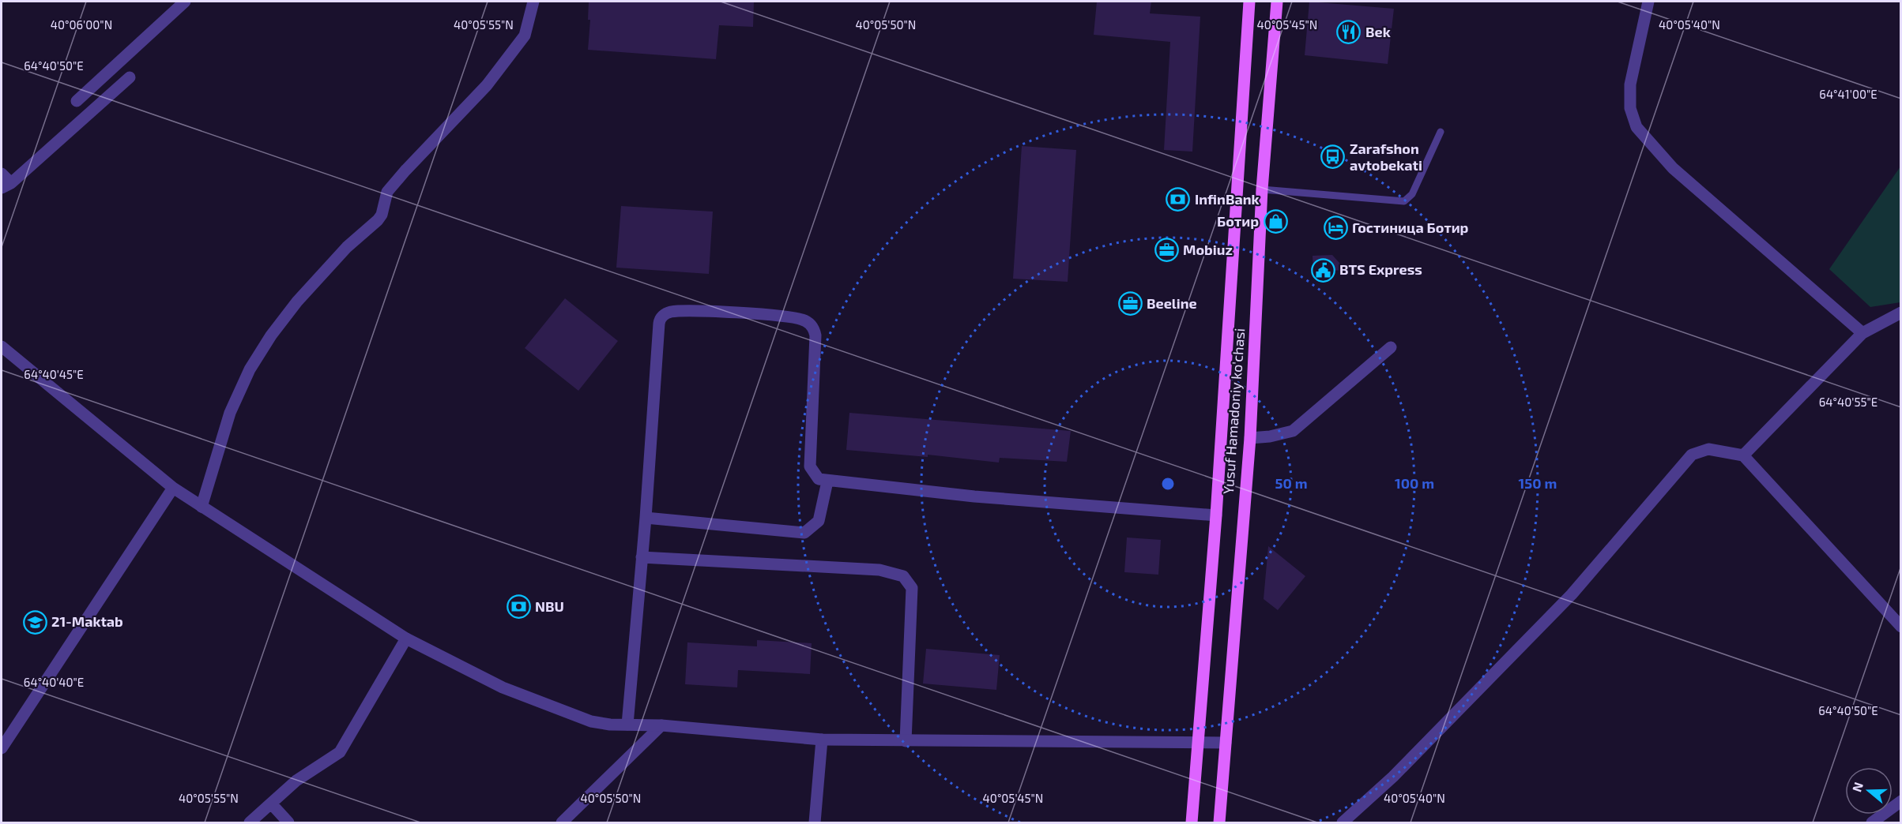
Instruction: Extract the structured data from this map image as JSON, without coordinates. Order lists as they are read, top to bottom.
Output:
{
  "streets": {
    "main road": ["Yusuf Hamadoniy ko'chasi"]
  },
  "places": {
    "restaurant": ["Bek"],
    "bus stop": ["Zarafshon avtobekati"],
    "bank": ["InfinBank", "NBU"],
    "shop": ["Ботир"],
    "hotel": ["Гостиница Ботир"],
    "office": ["Mobiuz", "Beeline"],
    "public building": ["BTS Express"],
    "school or university": ["21-Maktab"]
  },
  "north": "left",
  "coordinates": [
    "40°06'00\"N",
    "40°05'55\"N",
    "40°05'50\"N",
    "40°05'45\"N",
    "40°05'40\"N",
    "64°40'50\"E",
    "64°41'00\"E",
    "64°40'45\"E",
    "64°40'55\"E",
    "64°40'40\"E"
  ],
  "rings": ["50 m", "100 m", "150 m"]
}
